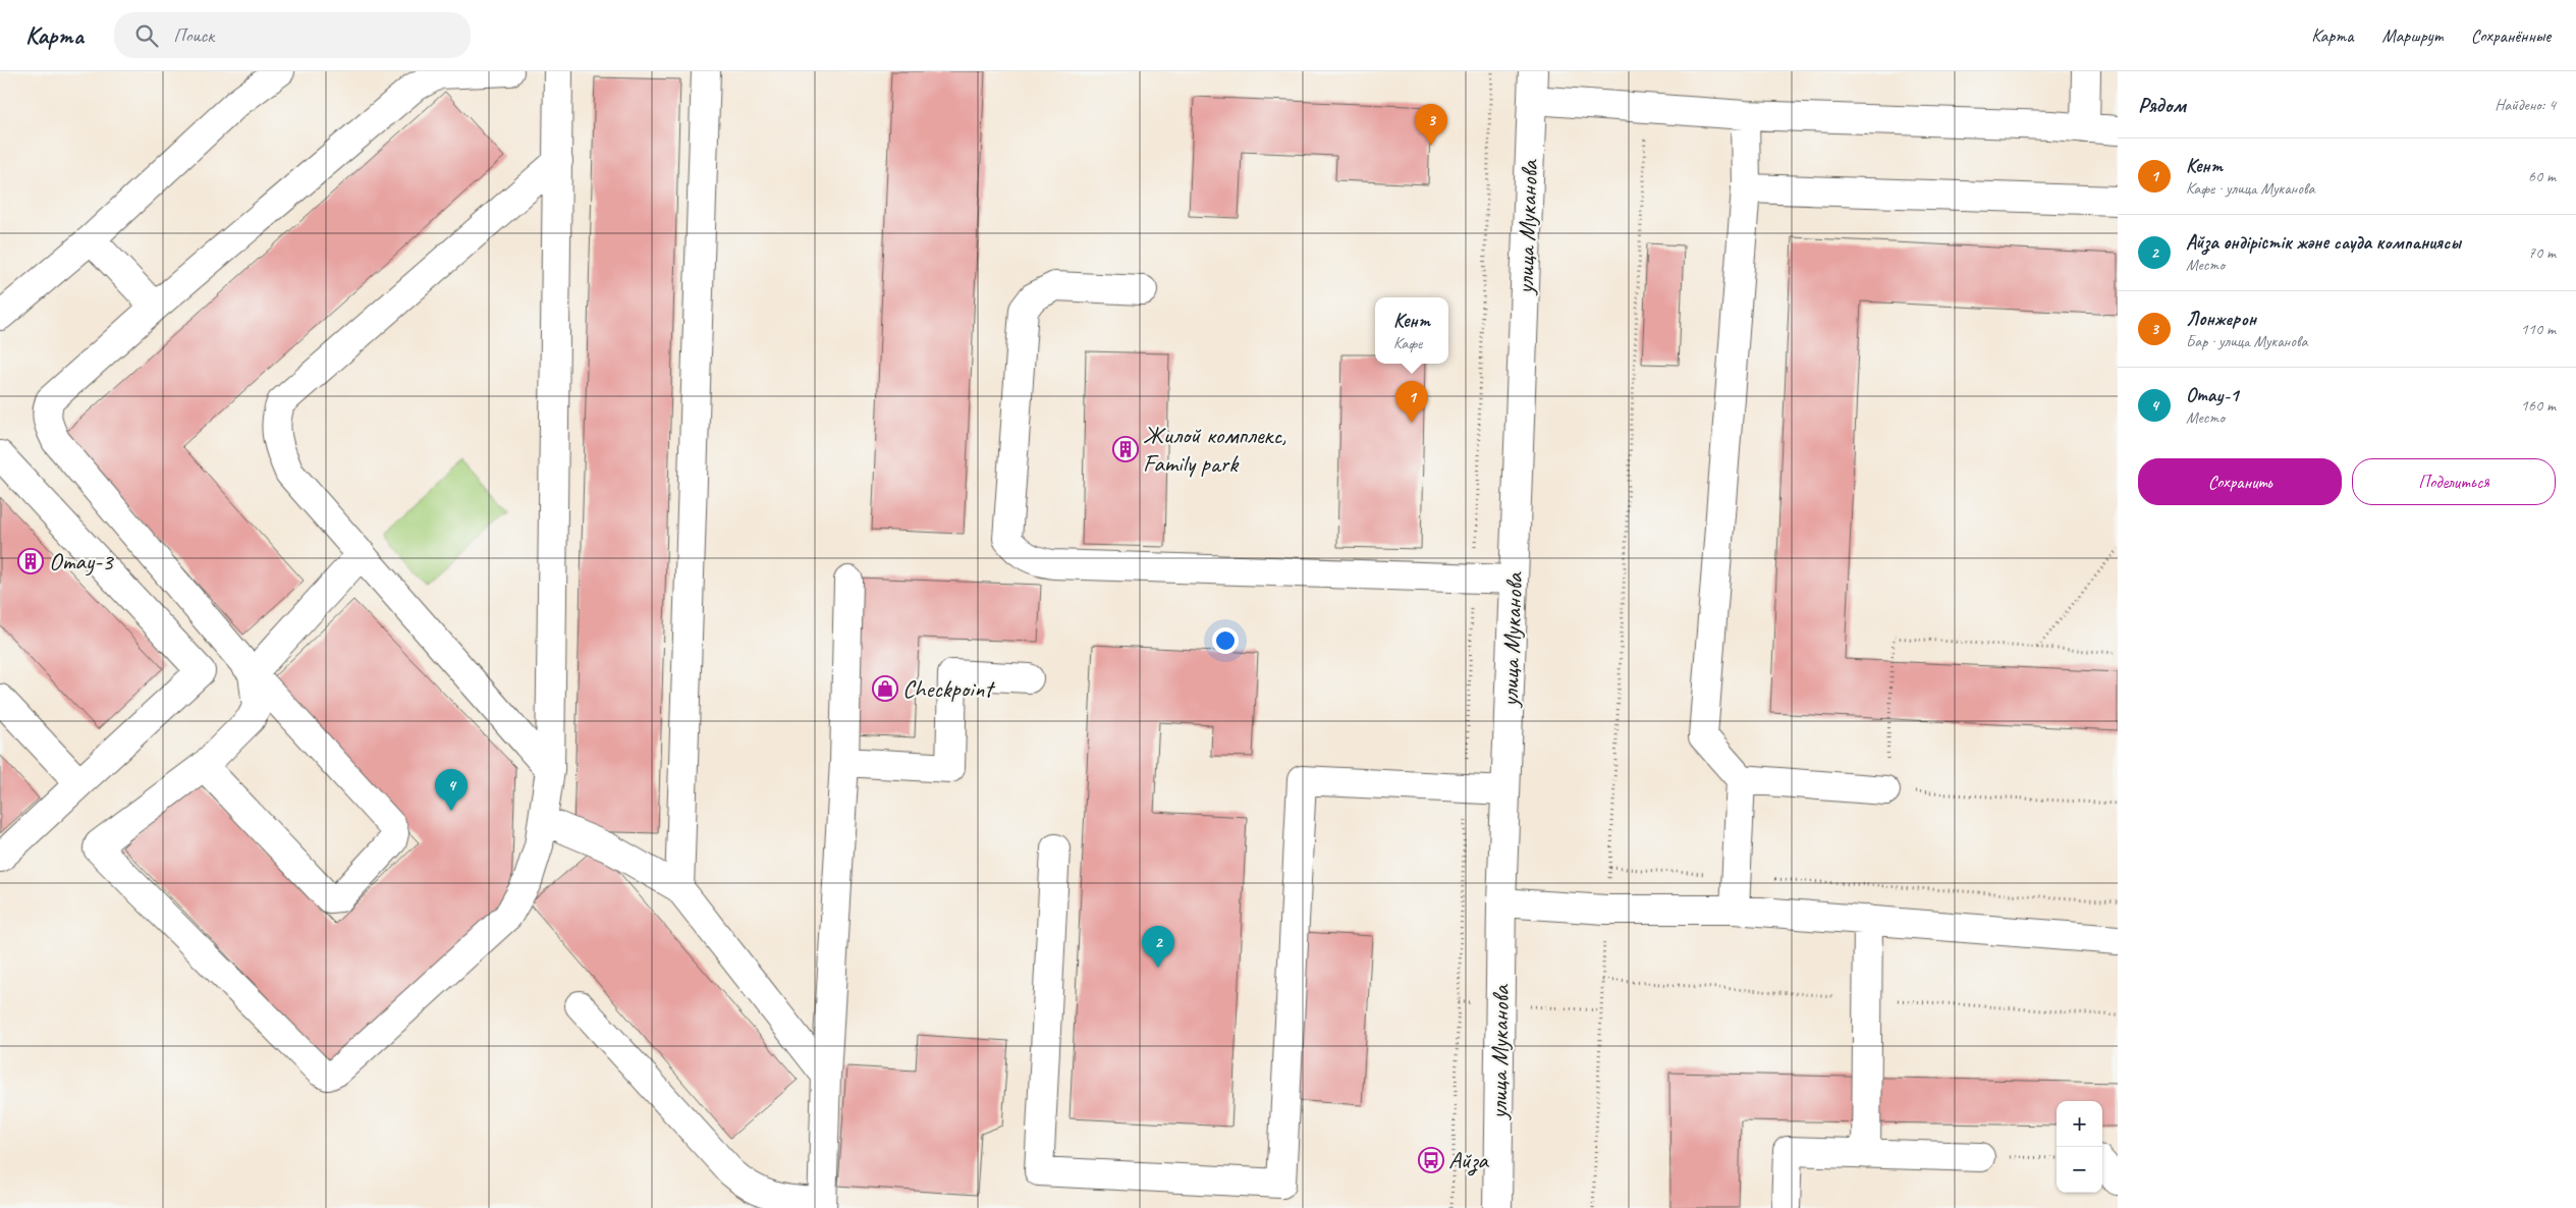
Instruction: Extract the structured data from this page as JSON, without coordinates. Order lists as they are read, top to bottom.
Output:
{
  "streets": {
    "main road": ["улица Муканова"]
  },
  "places": {
    "building": ["Жилой комплекс, Family park", "Отау-3"],
    "shop": ["Checkpoint"],
    "bus stop": ["Айза"]
  },
  "page": {
    "header": "Карта",
    "search": "Поиск",
    "nav": ["Карта", "Маршрут", "Сохранённые"],
    "heading": ["Рядом", "Найдено: 4"],
    "pins": [
      "3",
      "1",
      "4",
      "2"
    ],
    "list": [
      {
        "mark": "1",
        "name": "Кент",
        "note": "Кафе · улица Муканова",
        "value": "60 m"
      },
      {
        "mark": "2",
        "name": "Айза өндірістік және сауда компаниясы",
        "note": "Место",
        "value": "70 m"
      },
      {
        "mark": "3",
        "name": "Лонжерон",
        "note": "Бар · улица Муканова",
        "value": "110 m"
      },
      {
        "mark": "4",
        "name": "Отау-1",
        "note": "Место",
        "value": "160 m"
      }
    ],
    "popup": ["Кент", "Кафе"],
    "buttons": ["Сохранить", "Поделиться"],
    "map_buttons": ["+", "−"]
  }
}
